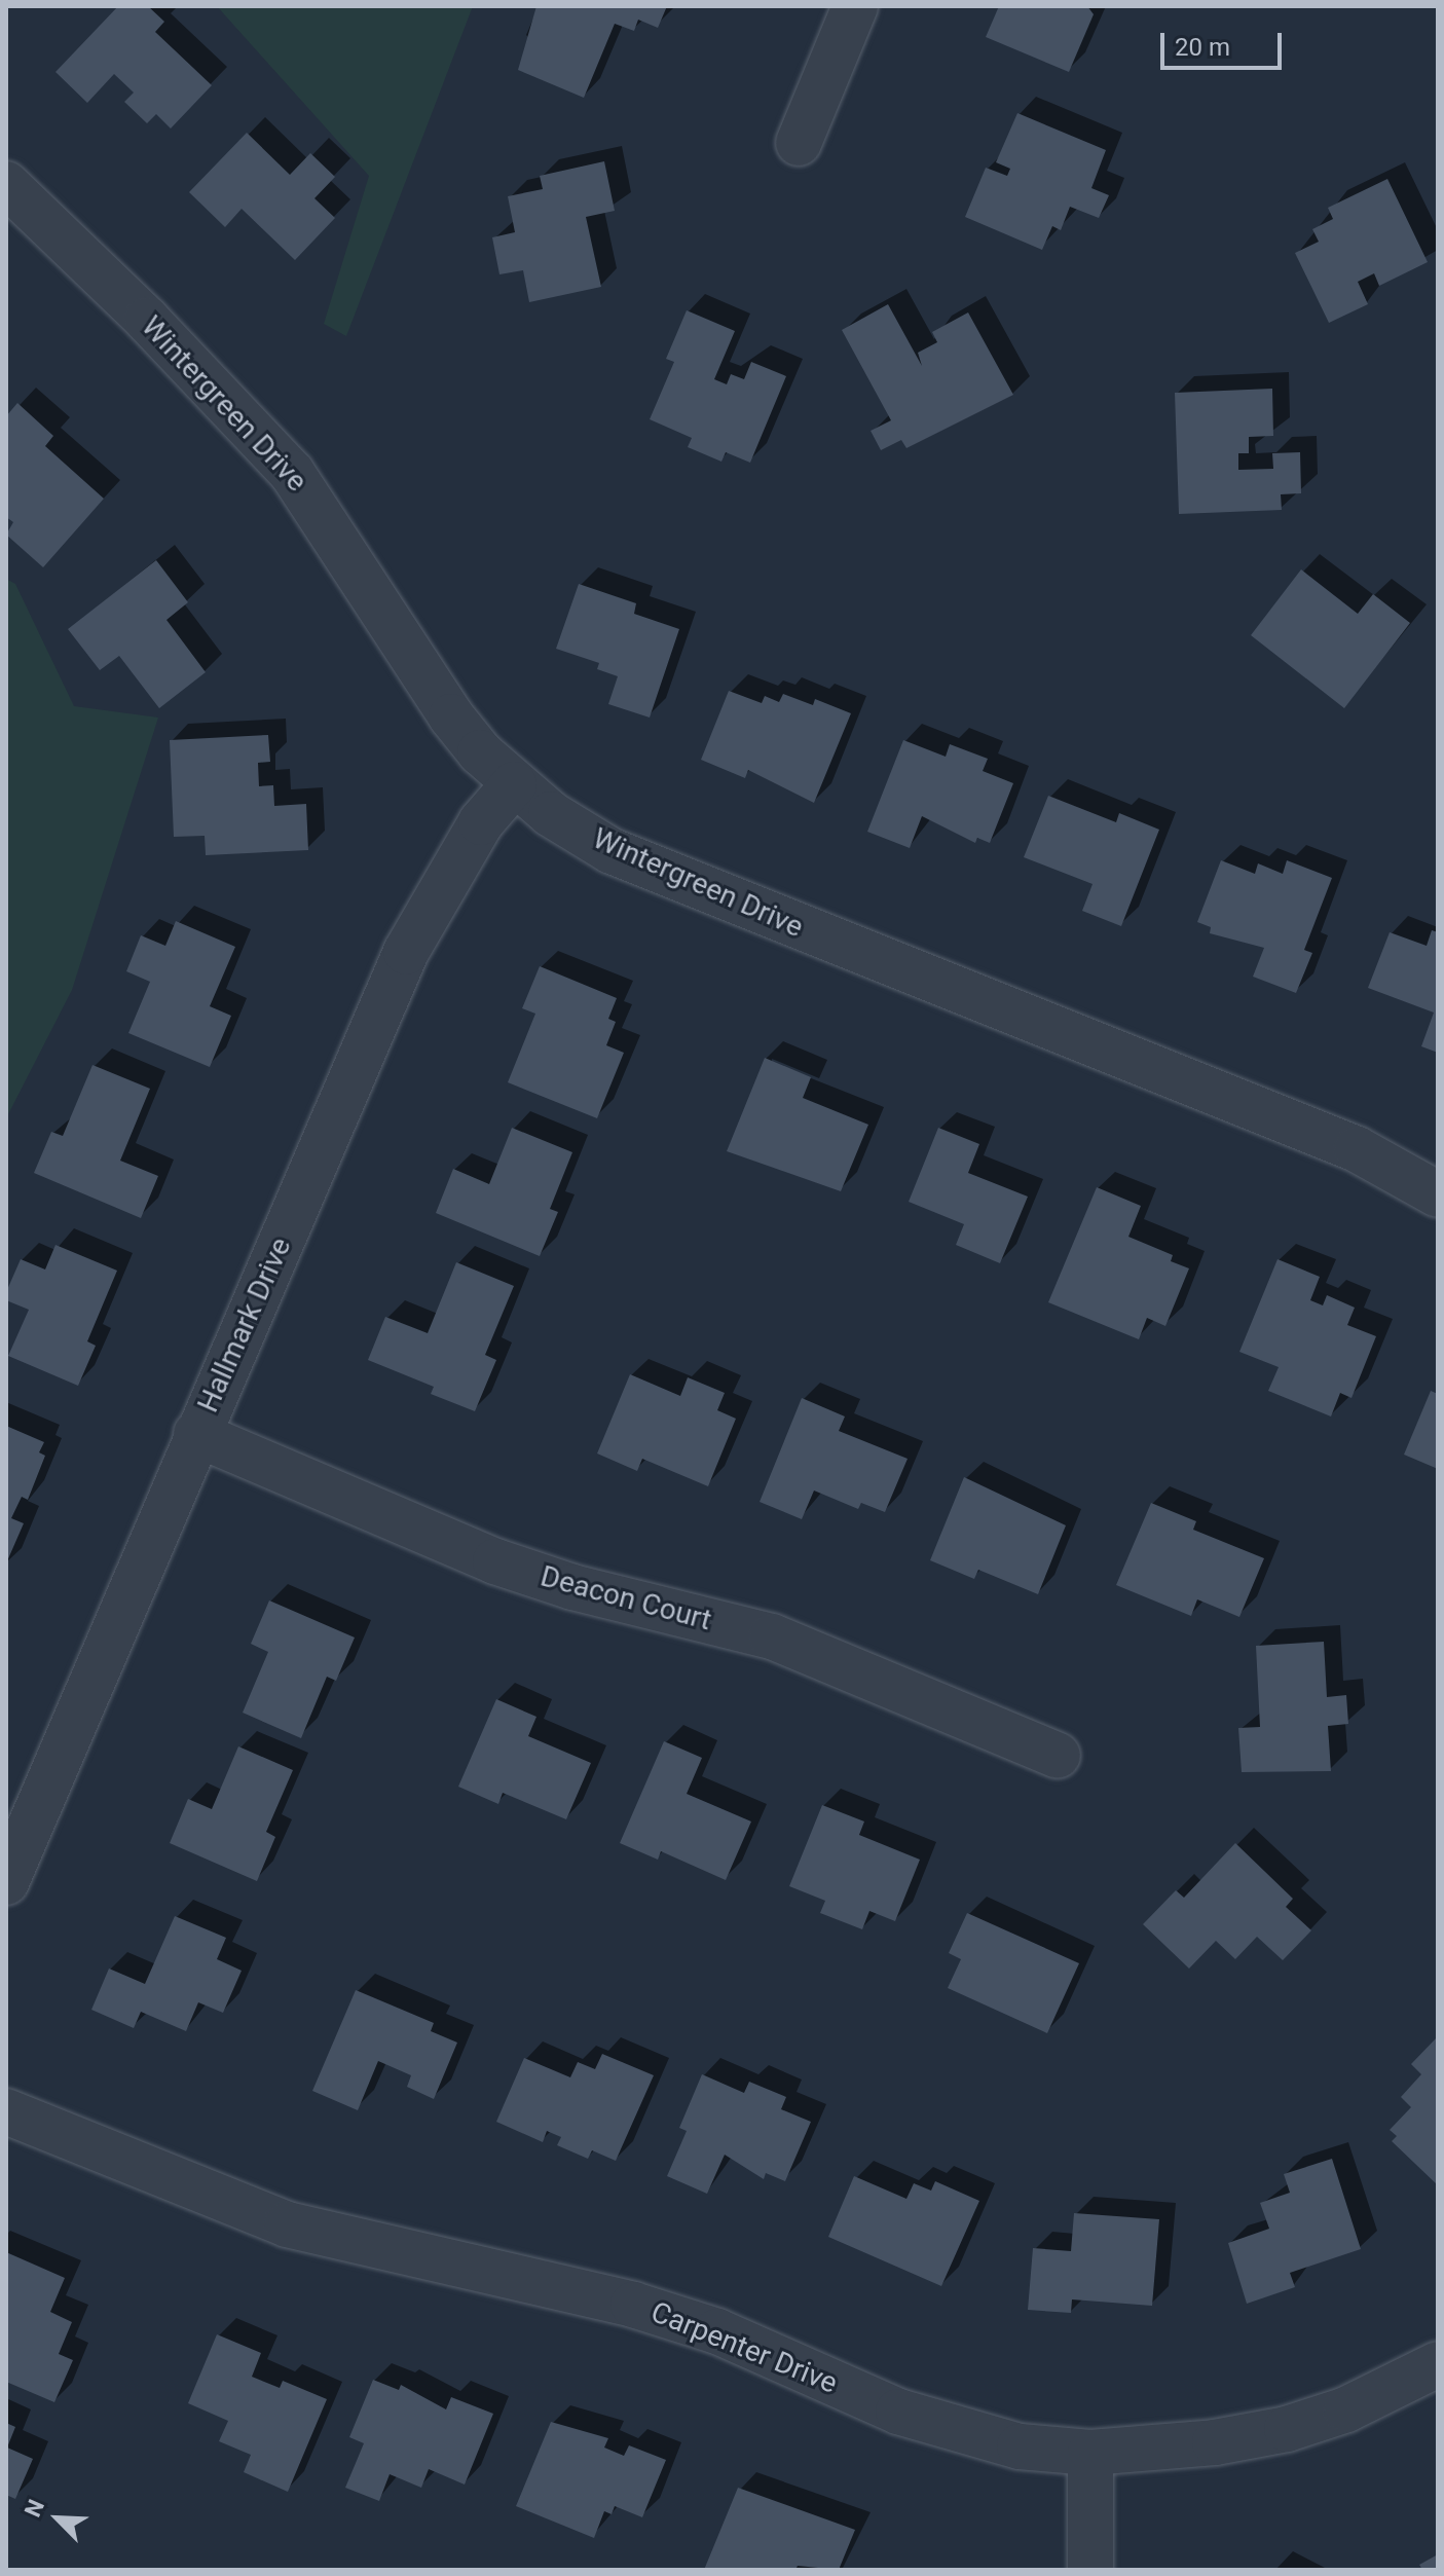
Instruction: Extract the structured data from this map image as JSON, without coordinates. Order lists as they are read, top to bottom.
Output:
{
  "streets": {
    "street": [
      "Wintergreen Drive",
      "Hallmark Drive",
      "Deacon Court",
      "Carpenter Drive"
    ]
  },
  "crossings": [
    ["Wintergreen Drive", "Hallmark Drive"],
    ["Hallmark Drive", "Deacon Court"]
  ],
  "scale_bar": "20 m",
  "north": "top left"
}
